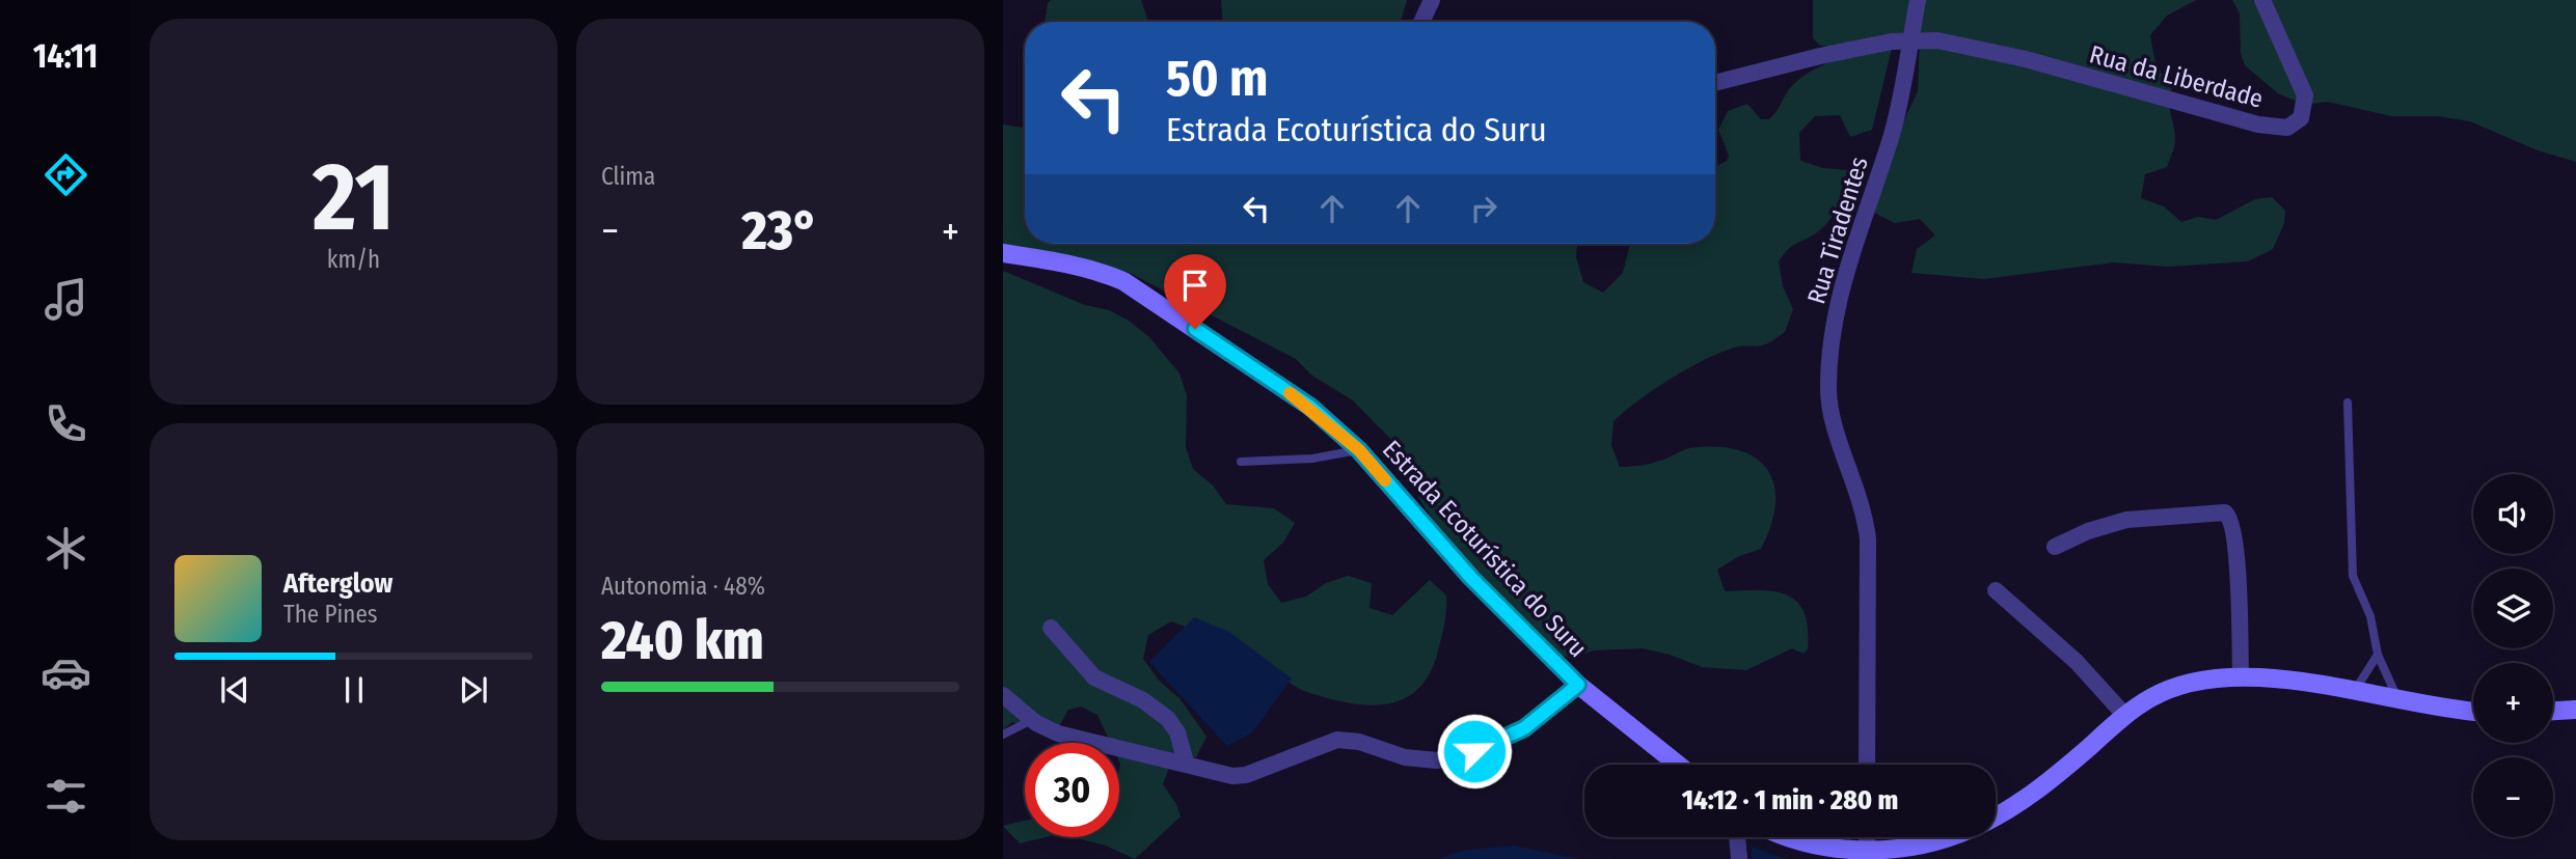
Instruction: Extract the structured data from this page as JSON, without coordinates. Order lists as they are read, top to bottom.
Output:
{
  "streets": {
    "main road": ["Estrada Ecoturística do Suru"],
    "street": ["Rua da Liberdade", "Rua Tiradentes"]
  },
  "crossings": [
    ["Rua da Liberdade", "Rua Tiradentes"]
  ],
  "page": {
    "tabs": "14:11",
    "tile": [
      ["21", "km/h"],
      "Clima",
      ["Autonomia · 48%", "240 km"]
    ],
    "turn": ["50 m", "Estrada Ecoturística do Suru"],
    "heat": ["−", "23°", "+"],
    "map_buttons": ["+", "−"],
    "song": ["Afterglow", "The Pines"],
    "limit": "30",
    "trip": "14:12 · 1 min · 280 m"
  }
}
